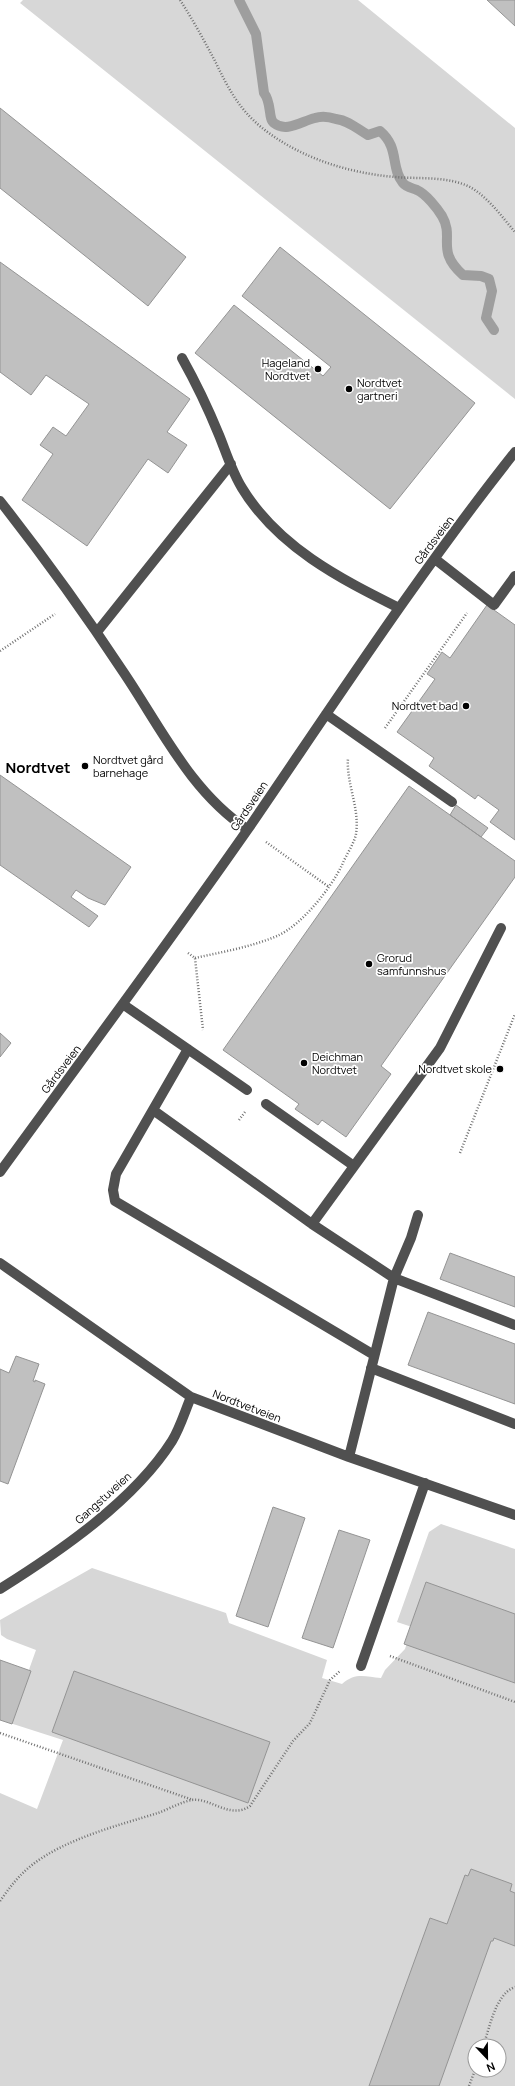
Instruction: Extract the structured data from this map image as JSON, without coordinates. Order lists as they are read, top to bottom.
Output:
{
  "streets": {
    "street": ["Gårdsveien", "Nordtvetveien", "Gangstuveien"]
  },
  "crossings": [
    ["Nordtvetveien", "Gangstuveien"]
  ],
  "districts": ["Nordtvet"],
  "places": [
    "Hageland Nordtvet",
    "Nordtvet gartneri",
    "Nordtvet bad",
    "Nordtvet gård barnehage",
    "Grorud samfunnshus",
    "Deichman Nordtvet",
    "Nordtvet skole"
  ],
  "north": "bottom"
}
